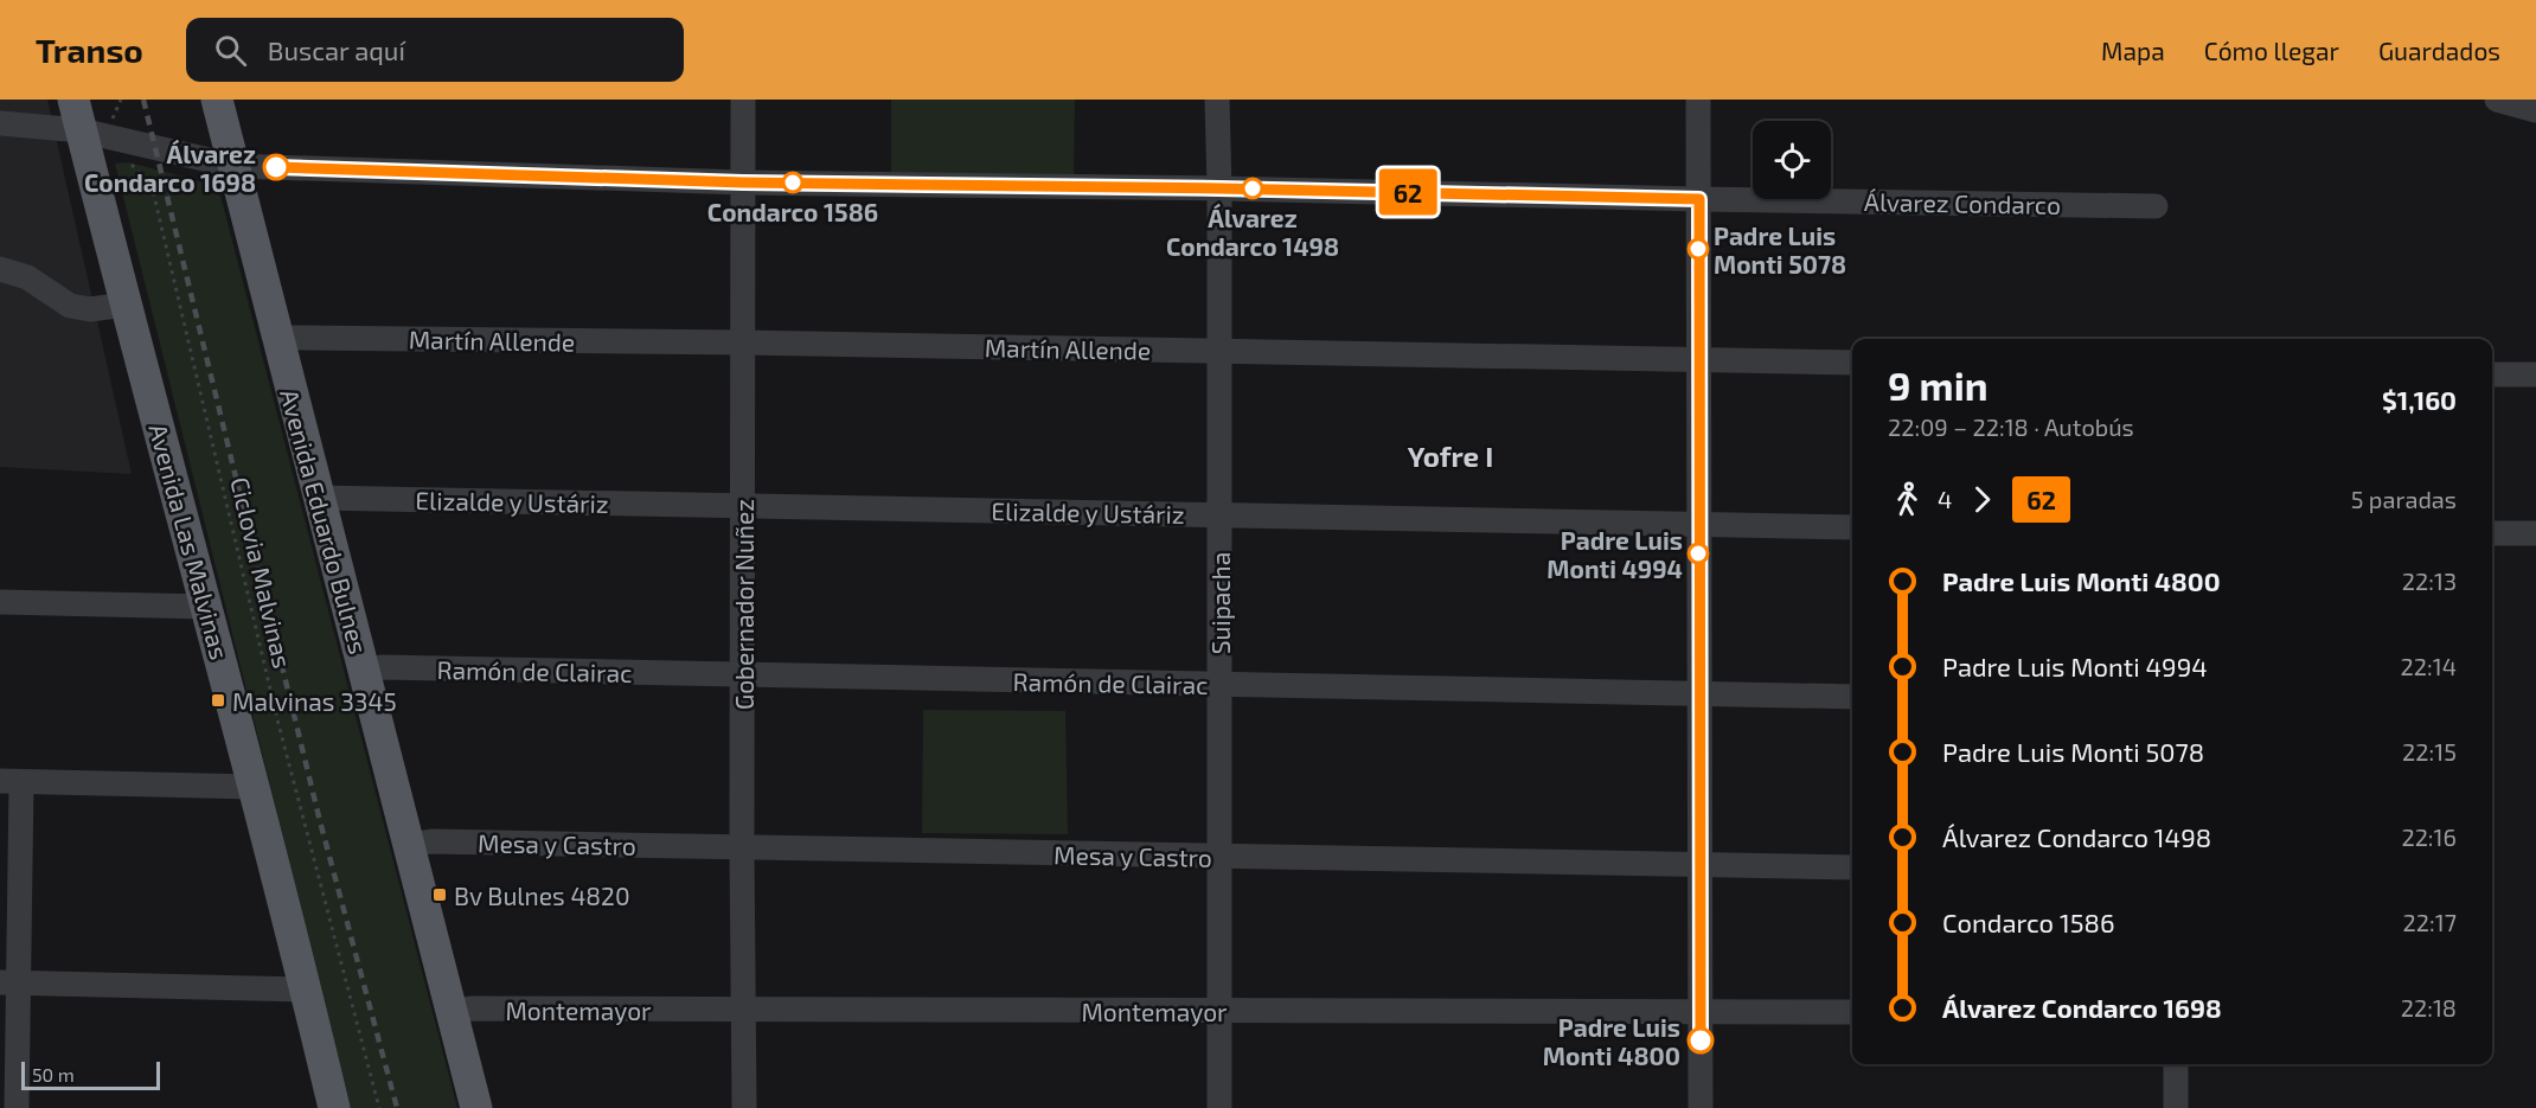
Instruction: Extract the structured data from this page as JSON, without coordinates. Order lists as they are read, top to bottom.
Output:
{
  "streets": {
    "main road": ["Avenida Eduardo Bulnes", "Avenida Las Malvinas"],
    "street": [
      "Álvarez Condarco",
      "Martín Allende",
      "Elizalde y Ustáriz",
      "Suipacha",
      "Gobernador Nuñez",
      "Ramón de Clairac",
      "Mesa y Castro",
      "Montemayor"
    ],
    "path": ["Ciclovia Malvinas"]
  },
  "crossings": [
    ["Álvarez Condarco", "Avenida Eduardo Bulnes"],
    ["Álvarez Condarco", "Avenida Las Malvinas"],
    ["Álvarez Condarco", "Ciclovia Malvinas"],
    ["Álvarez Condarco", "Suipacha"],
    ["Álvarez Condarco", "Gobernador Nuñez"],
    ["Martín Allende", "Avenida Eduardo Bulnes"],
    ["Martín Allende", "Suipacha"],
    ["Martín Allende", "Gobernador Nuñez"],
    ["Elizalde y Ustáriz", "Avenida Eduardo Bulnes"],
    ["Elizalde y Ustáriz", "Suipacha"],
    ["Elizalde y Ustáriz", "Gobernador Nuñez"],
    ["Avenida Eduardo Bulnes", "Ramón de Clairac"],
    ["Avenida Eduardo Bulnes", "Mesa y Castro"],
    ["Avenida Eduardo Bulnes", "Montemayor"],
    ["Avenida Las Malvinas", "Ciclovia Malvinas"],
    ["Suipacha", "Ramón de Clairac"],
    ["Suipacha", "Mesa y Castro"],
    ["Suipacha", "Montemayor"],
    ["Gobernador Nuñez", "Ramón de Clairac"],
    ["Gobernador Nuñez", "Mesa y Castro"],
    ["Gobernador Nuñez", "Montemayor"]
  ],
  "districts": ["Yofre I"],
  "places": {
    "other": [
      "Álvarez Condarco 1698",
      "Condarco 1586",
      "Álvarez Condarco 1498",
      "Padre Luis Monti 5078",
      "Padre Luis Monti 4994",
      "Padre Luis Monti 4800"
    ],
    "transit": ["Malvinas 3345", "Bv Bulnes 4820"]
  },
  "lines": ["bus line 62"],
  "scale_bar": "50 m",
  "page": {
    "header": "Transo",
    "search": "Buscar aquí",
    "nav": ["Mapa", "Cómo llegar", "Guardados"],
    "on_map": "62",
    "heading": ["9 min", "22:09 – 22:18 · Autobús", "$1,160"],
    "legs": ["4", "62", "5 paradas"],
    "list": [
      {
        "name": "Padre Luis Monti 4800",
        "value": "22:13"
      },
      {
        "name": "Padre Luis Monti 4994",
        "value": "22:14"
      },
      {
        "name": "Padre Luis Monti 5078",
        "value": "22:15"
      },
      {
        "name": "Álvarez Condarco 1498",
        "value": "22:16"
      },
      {
        "name": "Condarco 1586",
        "value": "22:17"
      },
      {
        "name": "Álvarez Condarco 1698",
        "value": "22:18"
      }
    ],
    "scale": "50 m"
  }
}
